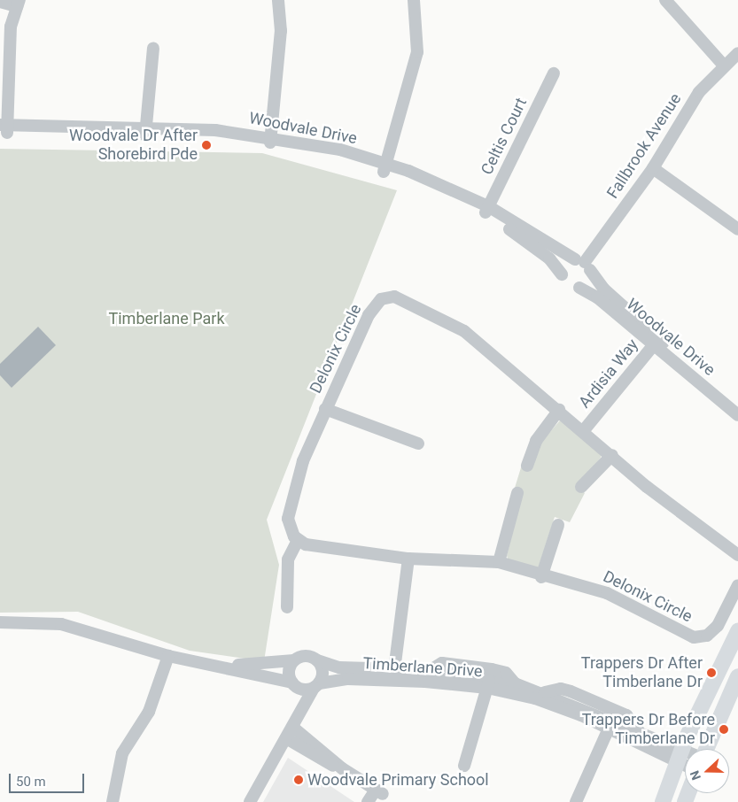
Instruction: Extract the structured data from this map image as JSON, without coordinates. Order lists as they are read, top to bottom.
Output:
{
  "streets": {
    "street": [
      "Woodvale Drive",
      "Celtis Court",
      "Fallbrook Avenue",
      "Delonix Circle",
      "Ardisia Way",
      "Timberlane Drive"
    ]
  },
  "crossings": [
    ["Woodvale Drive", "Celtis Court"],
    ["Woodvale Drive", "Fallbrook Avenue"],
    ["Woodvale Drive", "Ardisia Way"],
    ["Delonix Circle", "Ardisia Way"]
  ],
  "parks": ["Timberlane Park"],
  "places": [
    "Woodvale Dr After Shorebird Pde",
    "Trappers Dr After Timberlane Dr",
    "Trappers Dr Before Timberlane Dr",
    "Woodvale Primary School"
  ],
  "scale_bar": "50 m",
  "north": "left"
}
